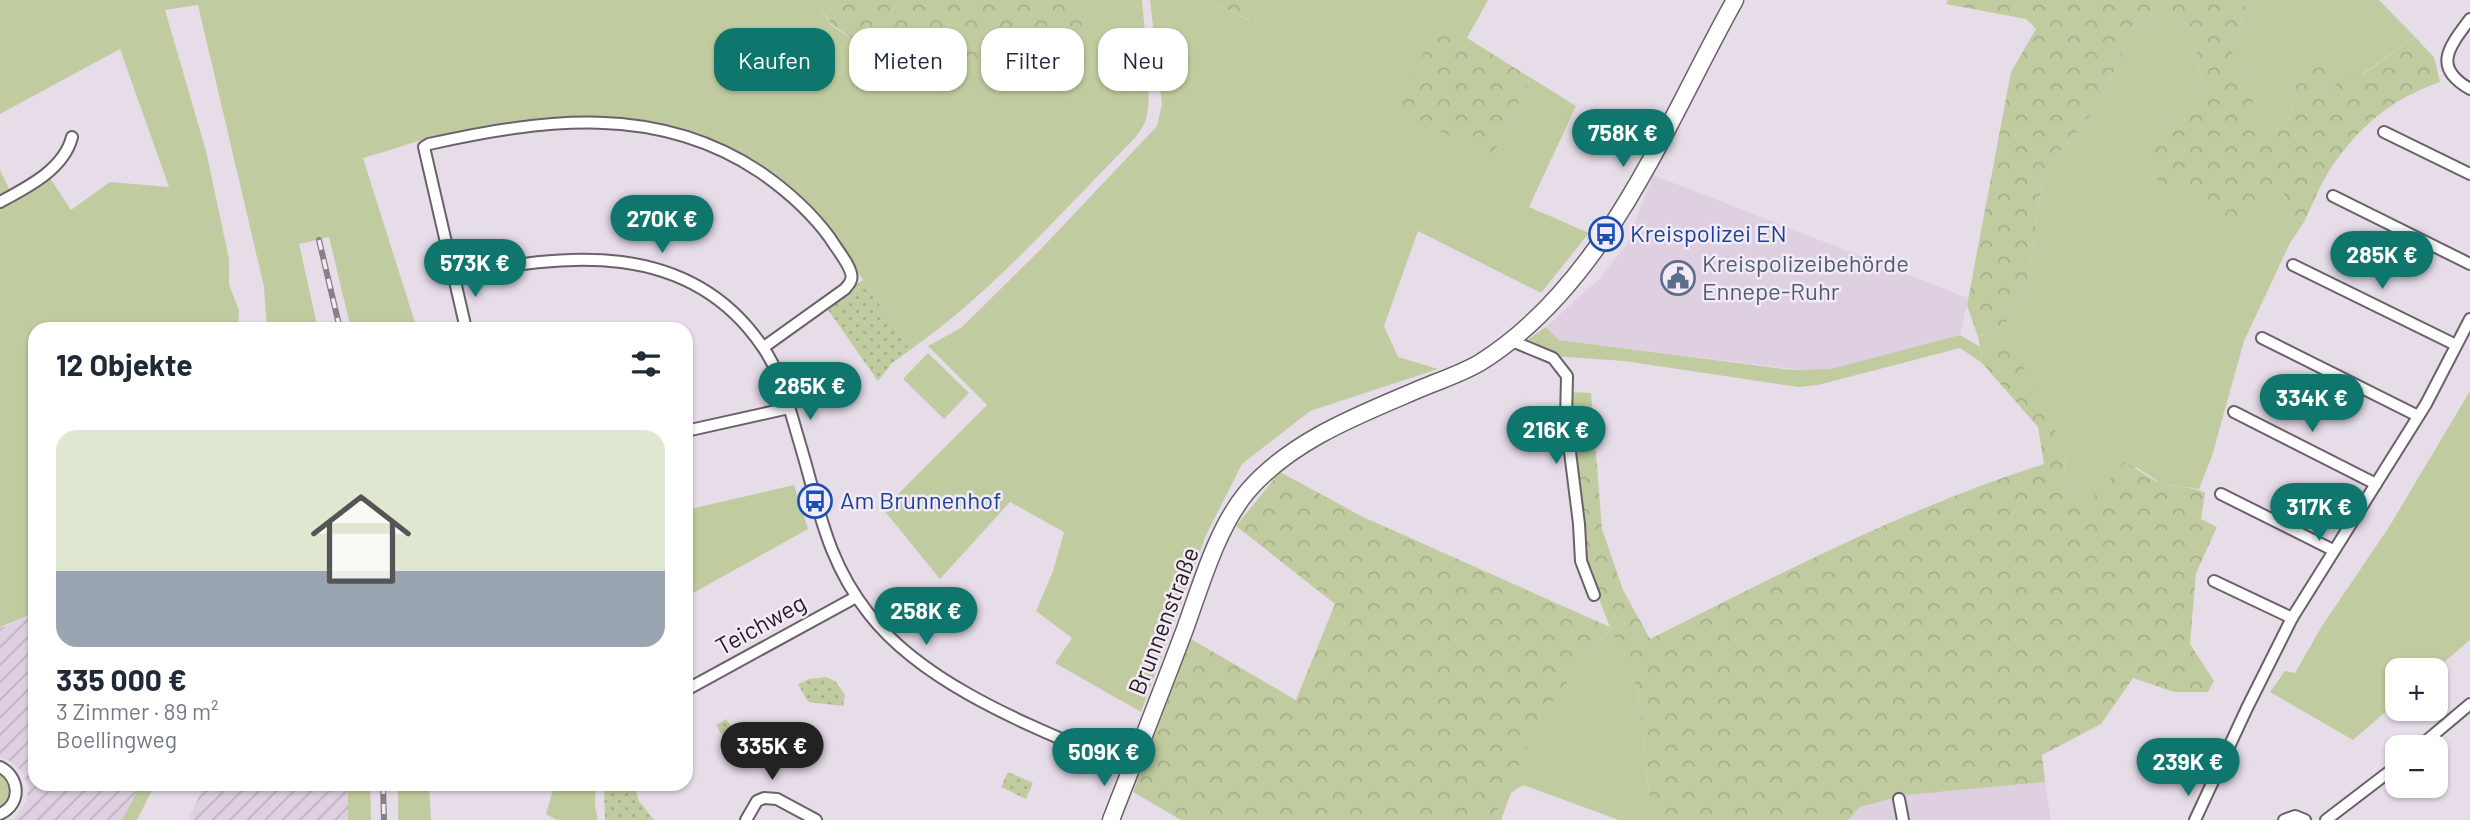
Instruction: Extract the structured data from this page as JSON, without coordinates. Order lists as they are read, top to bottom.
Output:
{
  "streets": {
    "main road": ["Brunnenstraße"],
    "street": ["Teichweg"]
  },
  "places": {
    "bus stop": ["Kreispolizei EN", "Am Brunnenhof"],
    "public building": ["Kreispolizeibehörde Ennepe-Ruhr"]
  },
  "page": {
    "chip": [
      "Kaufen",
      "Mieten",
      "Filter",
      "Neu"
    ],
    "price": [
      "758K €",
      "270K €",
      "285K €",
      "573K €",
      "285K €",
      "334K €",
      "216K €",
      "317K €",
      "258K €",
      "335K €",
      "509K €",
      "239K €"
    ],
    "heading": "12 Objekte",
    "list": [
      {
        "name": "335 000 €",
        "note": "3 Zimmer · 89 m² · Boellingweg"
      }
    ],
    "map_buttons": ["+", "−"]
  }
}
